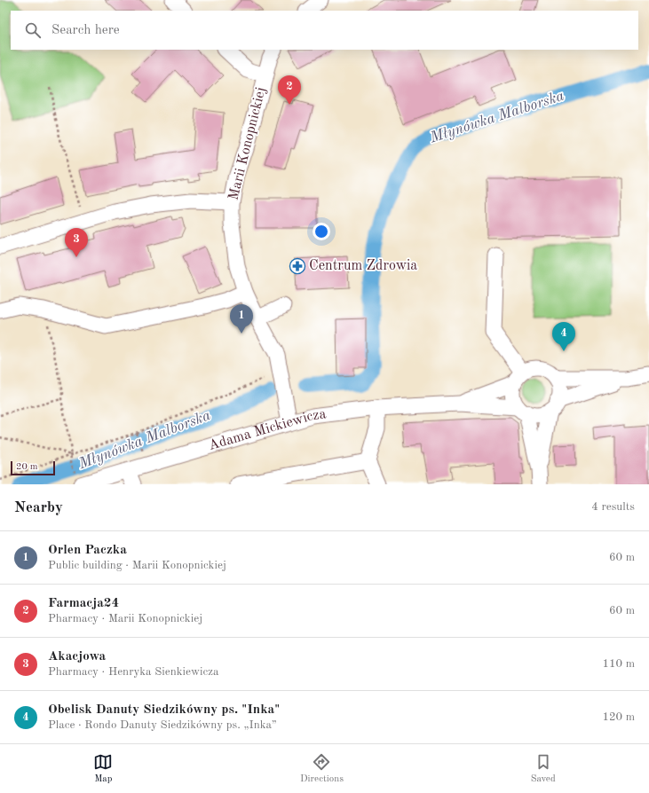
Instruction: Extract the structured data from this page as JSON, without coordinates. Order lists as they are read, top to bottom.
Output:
{
  "streets": {
    "street": ["Marii Konopnickiej", "Adama Mickiewicza"]
  },
  "crossings": [
    ["Marii Konopnickiej", "Adama Mickiewicza"]
  ],
  "water": ["Młynówka Malborska"],
  "places": {
    "pharmacy": ["Centrum Zdrowia"]
  },
  "scale_bar": "20 m",
  "page": {
    "search": "Search here",
    "pins": [
      "2",
      "3",
      "1",
      "4"
    ],
    "scale": "20 m",
    "heading": ["Nearby", "4 results"],
    "list": [
      {
        "mark": "1",
        "name": "Orlen Paczka",
        "note": "Public building · Marii Konopnickiej",
        "value": "60 m"
      },
      {
        "mark": "2",
        "name": "Farmacja24",
        "note": "Pharmacy · Marii Konopnickiej",
        "value": "60 m"
      },
      {
        "mark": "3",
        "name": "Akacjowa",
        "note": "Pharmacy · Henryka Sienkiewicza",
        "value": "110 m"
      },
      {
        "mark": "4",
        "name": "Obelisk Danuty Siedzikówny ps. \"Inka\"",
        "note": "Place · Rondo Danuty Siedzikówny ps. „Inka”",
        "value": "120 m"
      }
    ],
    "nav": ["Map", "Directions", "Saved"]
  }
}
